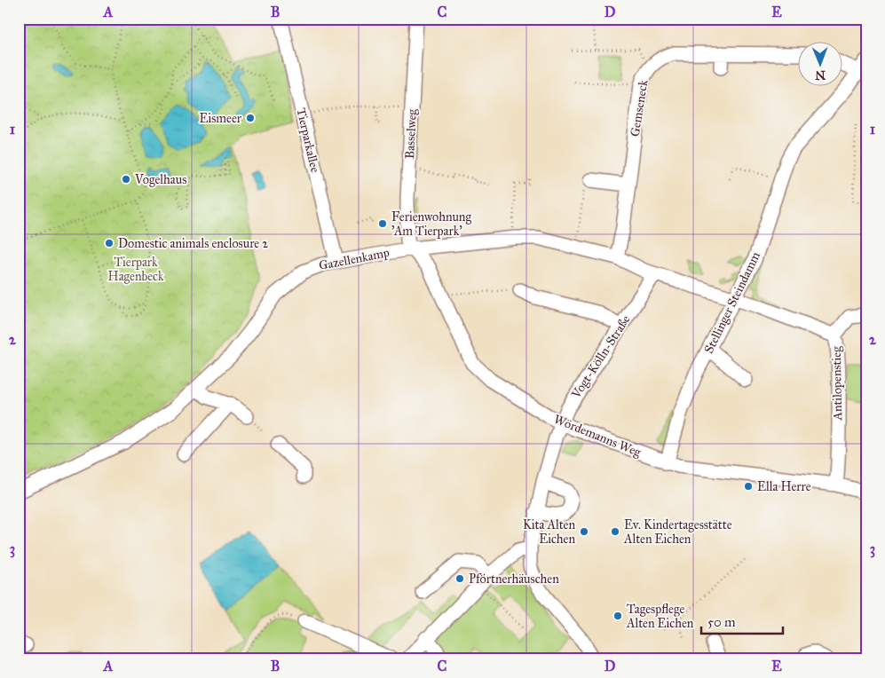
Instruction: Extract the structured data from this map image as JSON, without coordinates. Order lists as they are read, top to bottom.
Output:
{
  "streets": {
    "street": [
      "Gemseneck",
      "Basselweg",
      "Tierparkallee",
      "Gazellenkamp",
      "Stellinger Steindamm",
      "Vogt-Kölln-Straße",
      "Antilopenstieg",
      "Wördemanns Weg"
    ]
  },
  "crossings": [
    ["Gemseneck", "Gazellenkamp"],
    ["Basselweg", "Gazellenkamp"],
    ["Basselweg", "Wördemanns Weg"],
    ["Tierparkallee", "Gazellenkamp"],
    ["Gazellenkamp", "Stellinger Steindamm"],
    ["Gazellenkamp", "Vogt-Kölln-Straße"],
    ["Gazellenkamp", "Antilopenstieg"],
    ["Gazellenkamp", "Wördemanns Weg"],
    ["Stellinger Steindamm", "Antilopenstieg"],
    ["Stellinger Steindamm", "Wördemanns Weg"],
    ["Vogt-Kölln-Straße", "Wördemanns Weg"],
    ["Antilopenstieg", "Wördemanns Weg"]
  ],
  "parks": ["Tierpark Hagenbeck"],
  "places": [
    "Eismeer",
    "Vogelhaus",
    "Ferienwohnung 'Am Tierpark'",
    "Domestic animals enclosure 2",
    "Ella Herre",
    "Kita Alten Eichen",
    "Ev. Kindertagesstätte Alten Eichen",
    "Pförtnerhäuschen",
    "Tagespflege Alten Eichen"
  ],
  "scale_bar": "50 m",
  "north": "bottom",
  "grid": {
    "columns": [
      "A",
      "B",
      "C",
      "D",
      "E"
    ],
    "rows": ["1", "2", "3"]
  }
}
